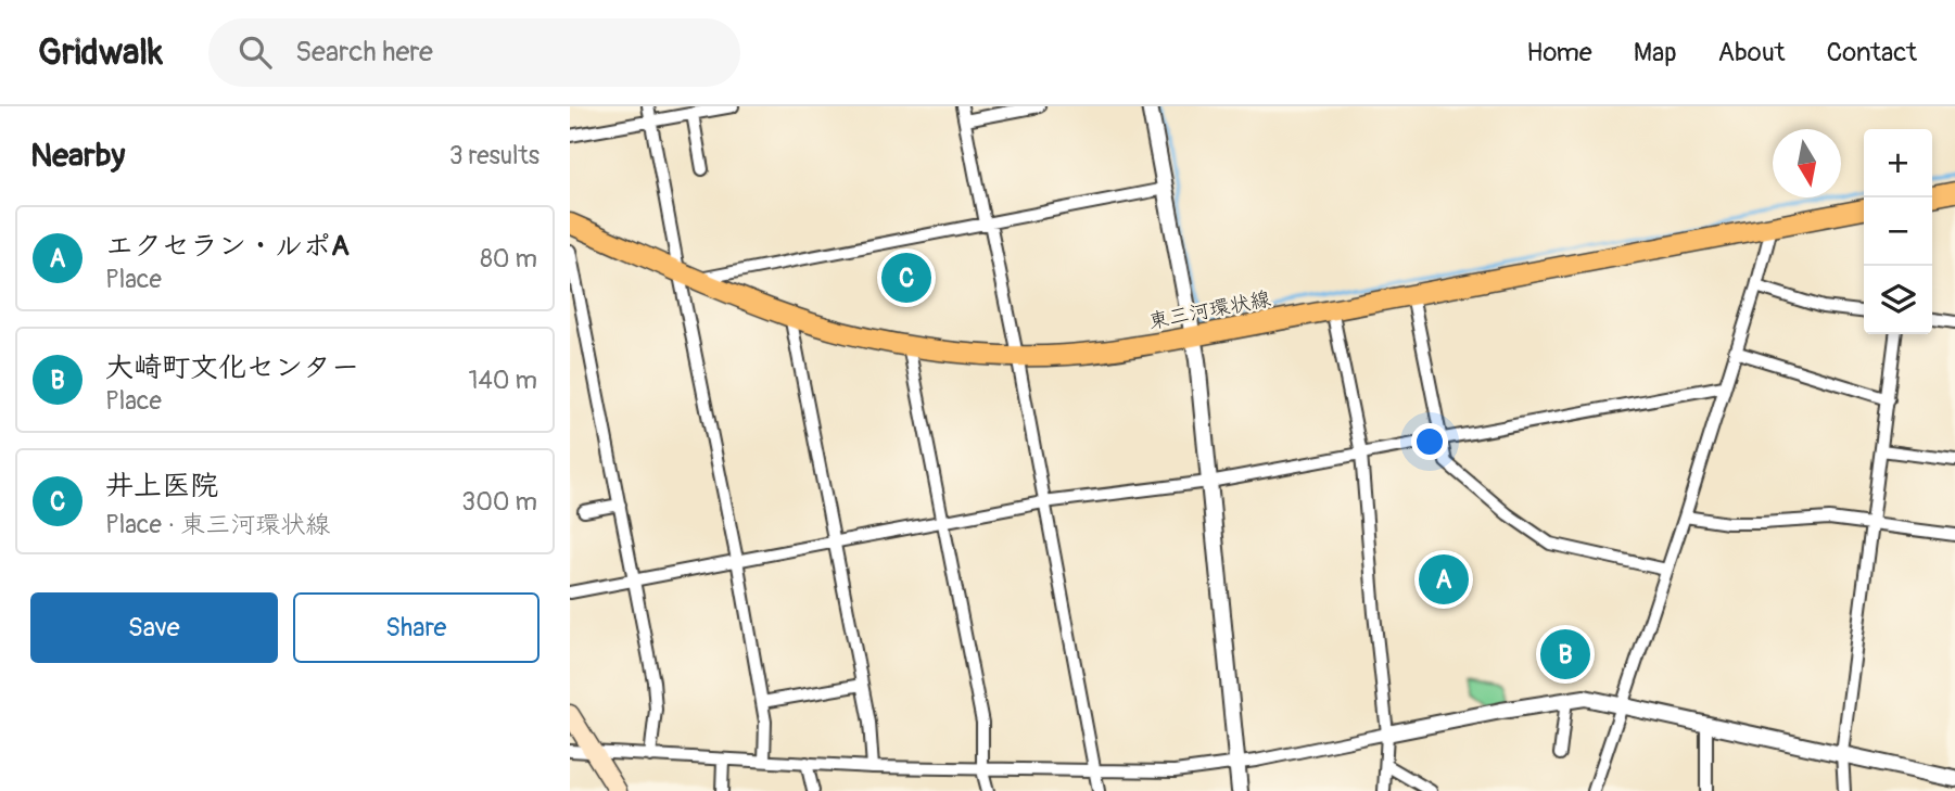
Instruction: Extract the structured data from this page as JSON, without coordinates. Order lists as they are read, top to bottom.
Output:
{
  "streets": {
    "main road": ["東三河環状線"]
  },
  "north": "bottom",
  "page": {
    "header": "Gridwalk",
    "search": "Search here",
    "nav": [
      "Home",
      "Map",
      "About",
      "Contact"
    ],
    "heading": ["Nearby", "3 results"],
    "map_buttons": ["+", "−"],
    "list": [
      {
        "mark": "A",
        "name": "エクセラン・ルポA",
        "note": "Place",
        "value": "80 m"
      },
      {
        "mark": "B",
        "name": "大崎町文化センター",
        "note": "Place",
        "value": "140 m"
      },
      {
        "mark": "C",
        "name": "井上医院",
        "note": "Place · 東三河環状線",
        "value": "300 m"
      }
    ],
    "pins": ["C", "A", "B"],
    "buttons": ["Save", "Share"]
  }
}
